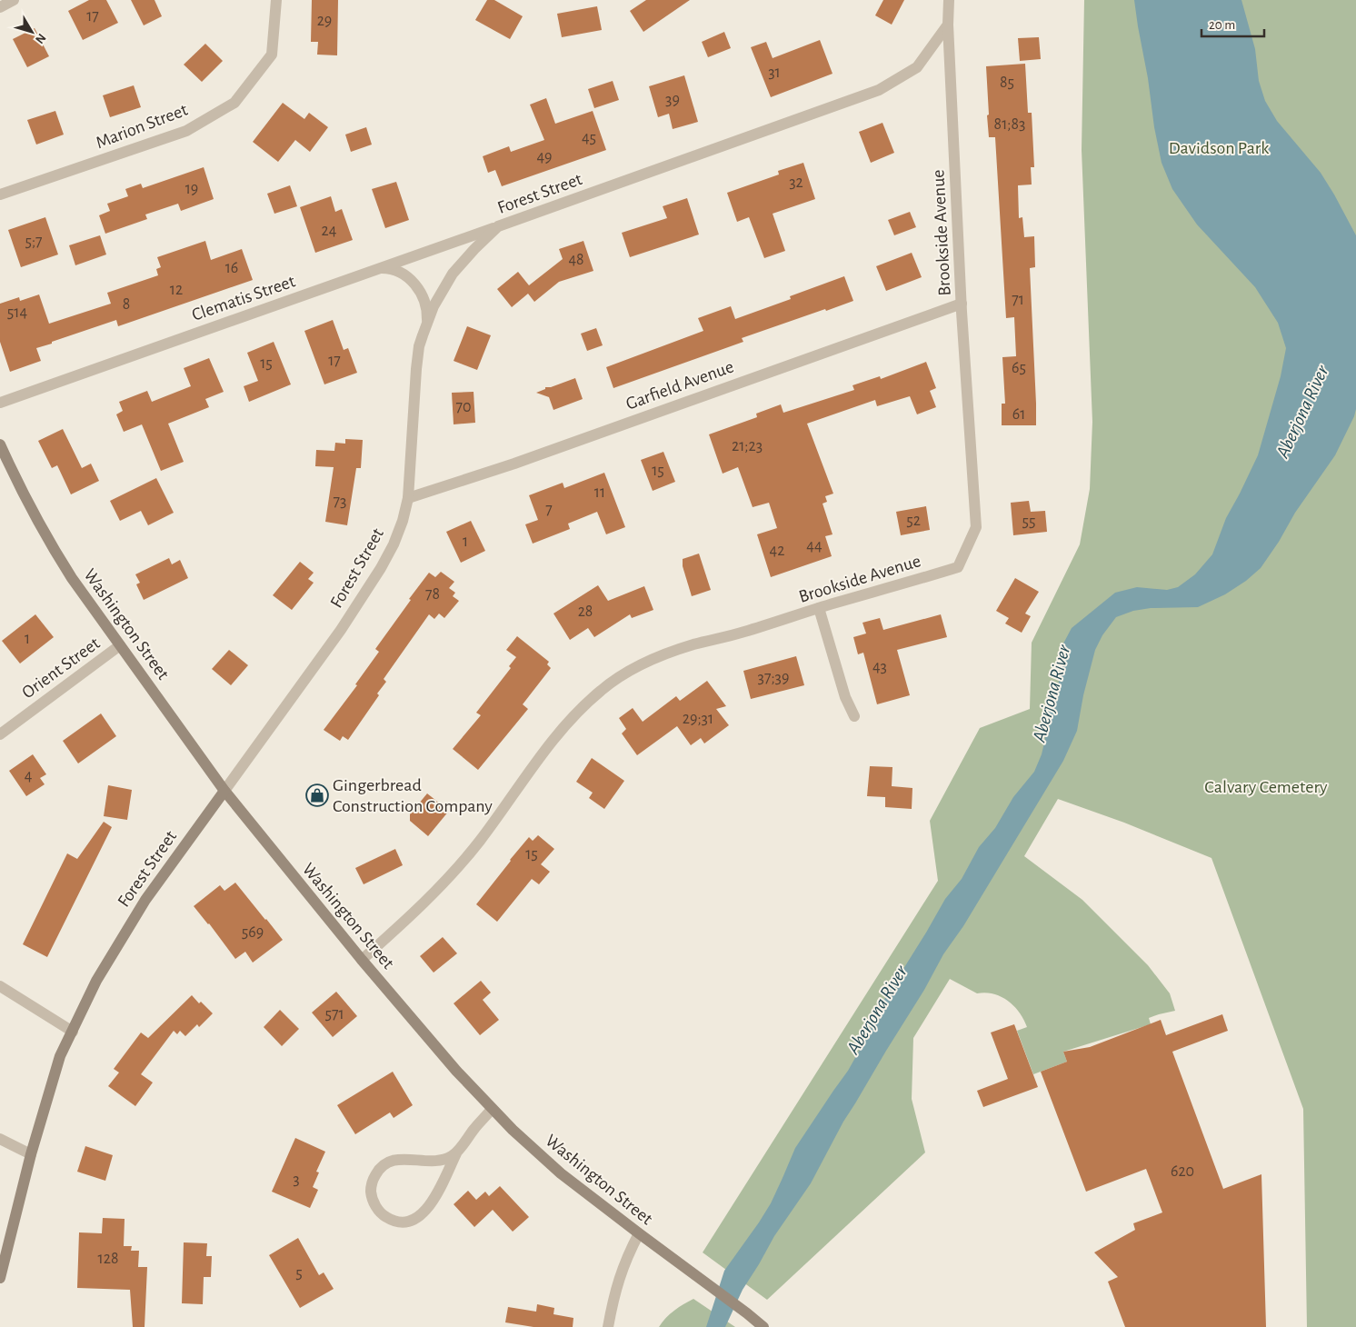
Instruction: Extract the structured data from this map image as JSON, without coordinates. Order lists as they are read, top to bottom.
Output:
{
  "streets": {
    "main road": ["Forest Street", "Washington Street"],
    "street": [
      "Marion Street",
      "Brookside Avenue",
      "Clematis Street",
      "Garfield Avenue",
      "Orient Street"
    ]
  },
  "crossings": [
    ["Forest Street", "Brookside Avenue"],
    ["Forest Street", "Clematis Street"],
    ["Forest Street", "Garfield Avenue"],
    ["Forest Street", "Washington Street"],
    ["Brookside Avenue", "Garfield Avenue"],
    ["Brookside Avenue", "Washington Street"],
    ["Washington Street", "Orient Street"]
  ],
  "water": ["Aberjona River"],
  "parks": ["Davidson Park", "Calvary Cemetery"],
  "places": {
    "shop": ["Gingerbread Construction Company"]
  },
  "house_numbers": [
    "17",
    "29",
    "31",
    "85",
    "39",
    "81;83",
    "45",
    "49",
    "32",
    "19",
    "24",
    "5;7",
    "48",
    "16",
    "12",
    "71",
    "8",
    "514",
    "17",
    "15",
    "65",
    "70",
    "61",
    "21;23",
    "15",
    "11",
    "73",
    "7",
    "52",
    "55",
    "1",
    "44",
    "42",
    "78",
    "28",
    "1",
    "43",
    "37;39",
    "29;31",
    "4",
    "15",
    "569",
    "571",
    "620",
    "3",
    "128",
    "5"
  ],
  "scale_bar": "20 m",
  "north": "bottom right"
}
